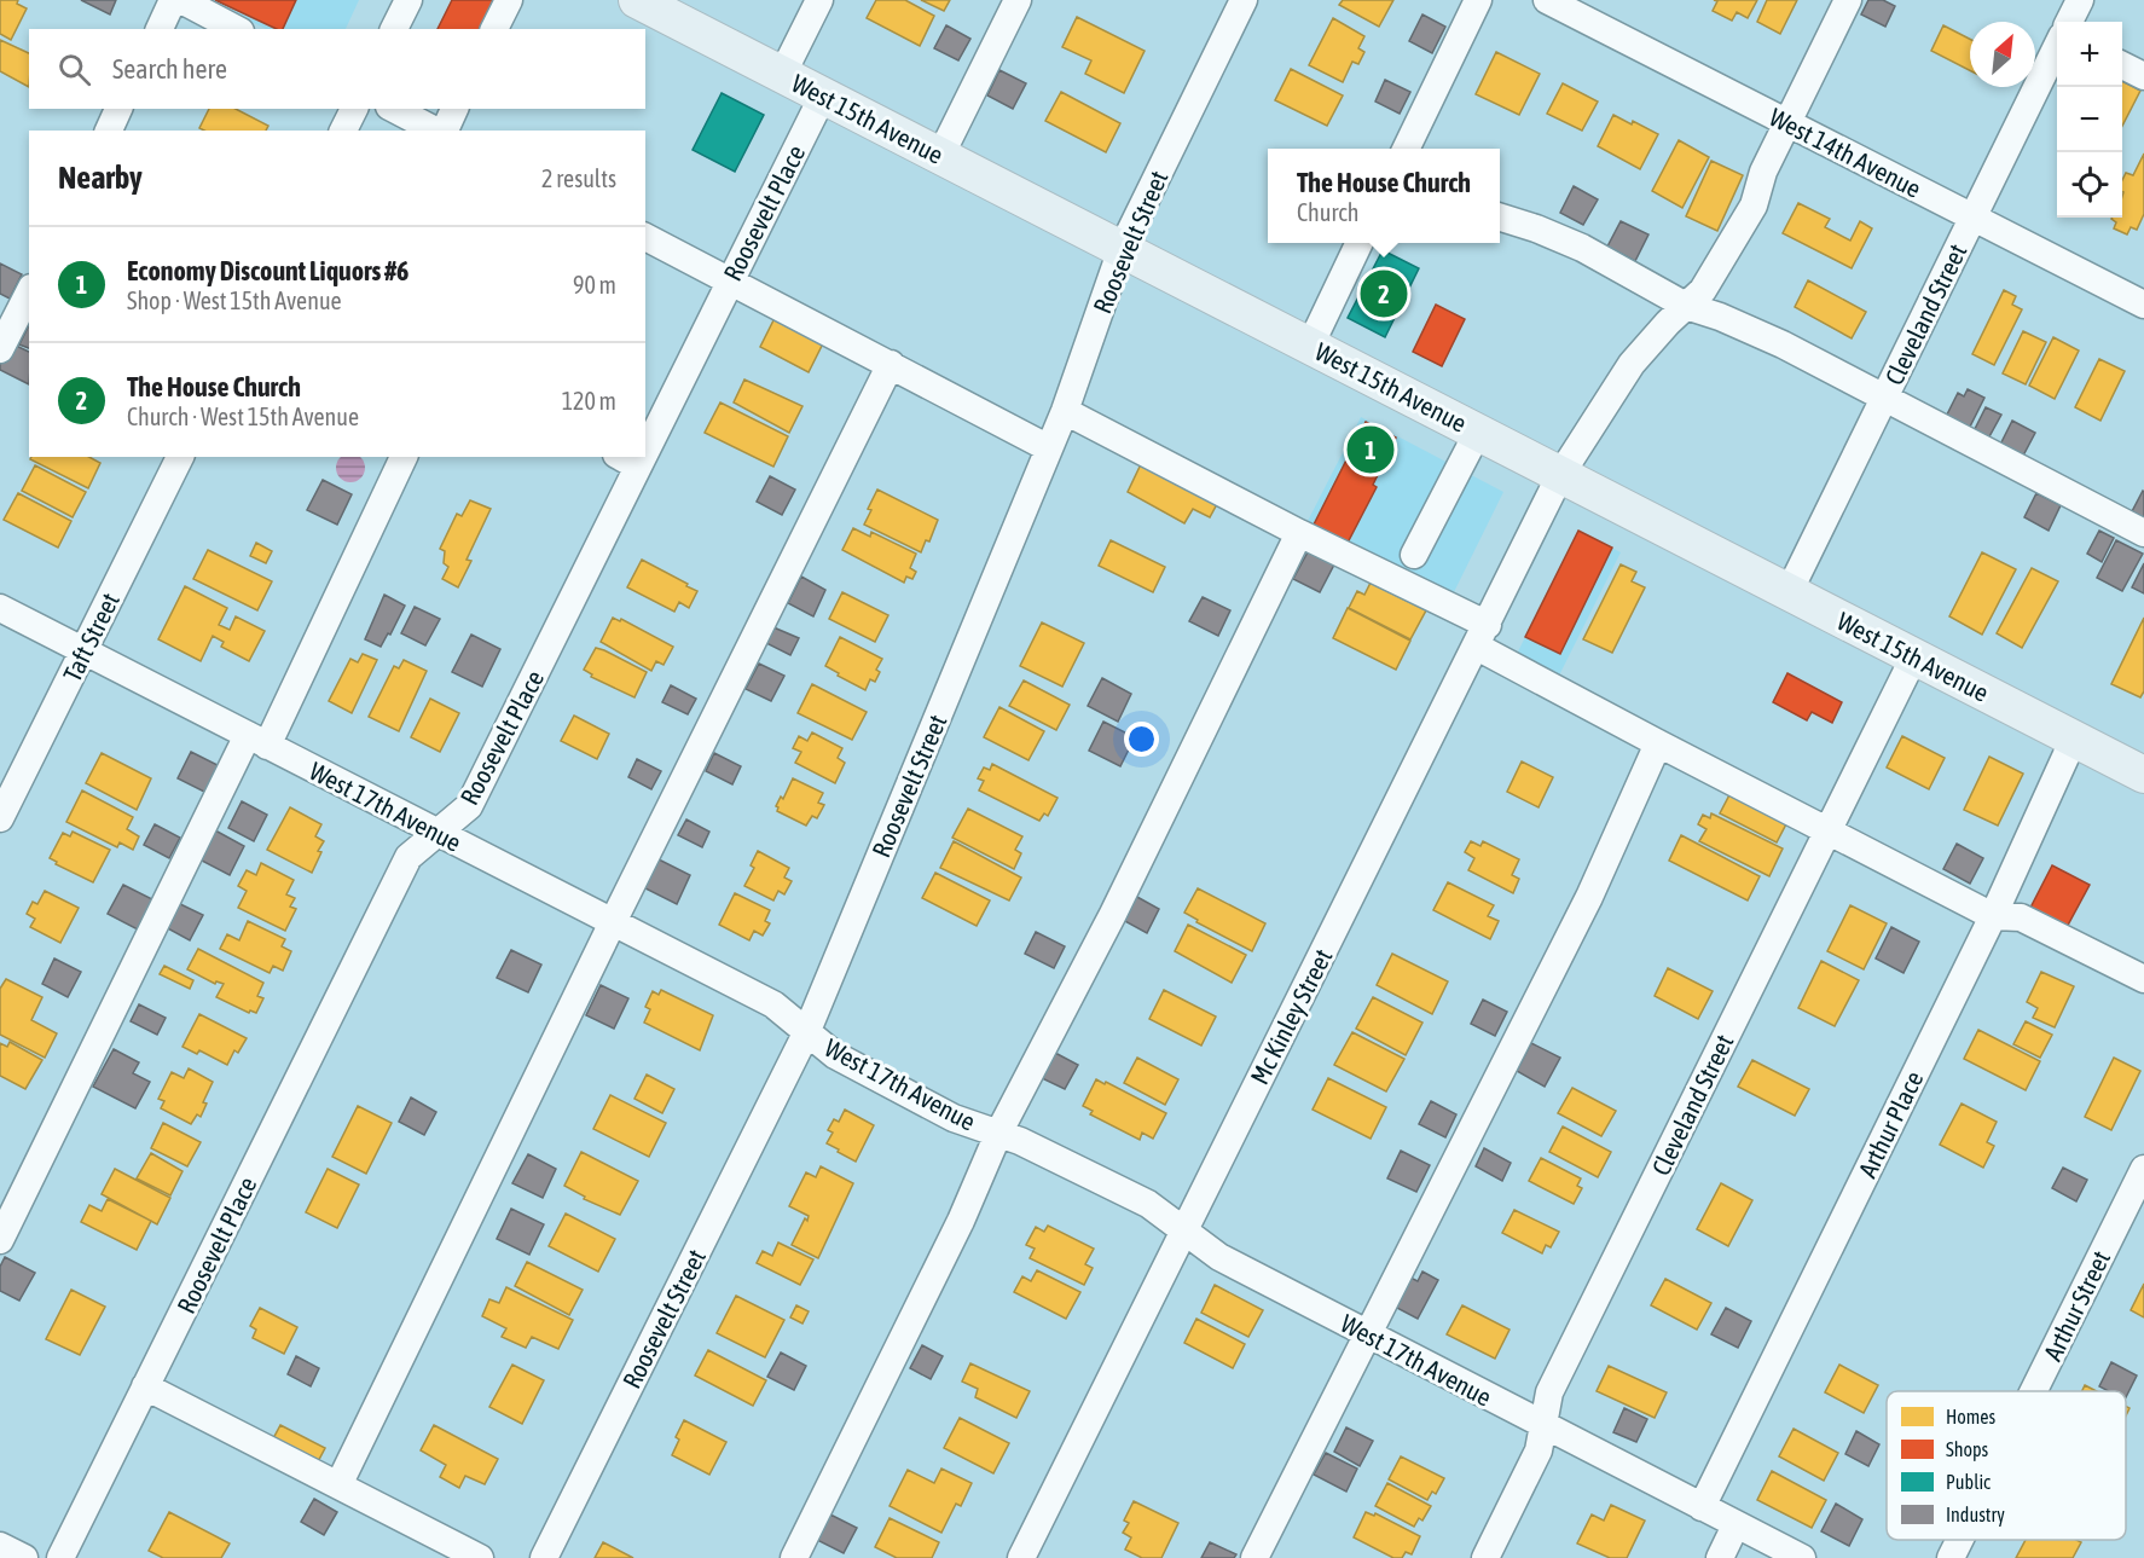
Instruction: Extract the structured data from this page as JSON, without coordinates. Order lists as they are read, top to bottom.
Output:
{
  "streets": {
    "main road": ["West 15th Avenue"],
    "street": [
      "West 14th Avenue",
      "Roosevelt Place",
      "Roosevelt Street",
      "Cleveland Street",
      "Taft Street",
      "West 17th Avenue",
      "Mc Kinley Street",
      "Arthur Place",
      "Arthur Street"
    ]
  },
  "crossings": [
    ["West 15th Avenue", "Roosevelt Place"],
    ["West 15th Avenue", "Roosevelt Street"],
    ["West 15th Avenue", "Cleveland Street"],
    ["West 15th Avenue", "Mc Kinley Street"],
    ["West 15th Avenue", "Arthur Place"],
    ["West 14th Avenue", "Cleveland Street"],
    ["West 14th Avenue", "Mc Kinley Street"],
    ["Roosevelt Place", "West 17th Avenue"],
    ["Roosevelt Street", "West 17th Avenue"],
    ["Cleveland Street", "West 17th Avenue"],
    ["Taft Street", "West 17th Avenue"],
    ["West 17th Avenue", "Mc Kinley Street"],
    ["West 17th Avenue", "Arthur Place"]
  ],
  "legend": [
    "Homes",
    "Shops",
    "Public",
    "Industry"
  ],
  "north": "top right",
  "page": {
    "map_buttons": ["+", "−"],
    "search": "Search here",
    "heading": ["Nearby", "2 results"],
    "popup": ["The House Church", "Church"],
    "list": [
      {
        "mark": "1",
        "name": "Economy Discount Liquors #6",
        "note": "Shop · West 15th Avenue",
        "value": "90 m"
      },
      {
        "mark": "2",
        "name": "The House Church",
        "note": "Church · West 15th Avenue",
        "value": "120 m"
      }
    ],
    "pins": ["2", "1"]
  }
}
